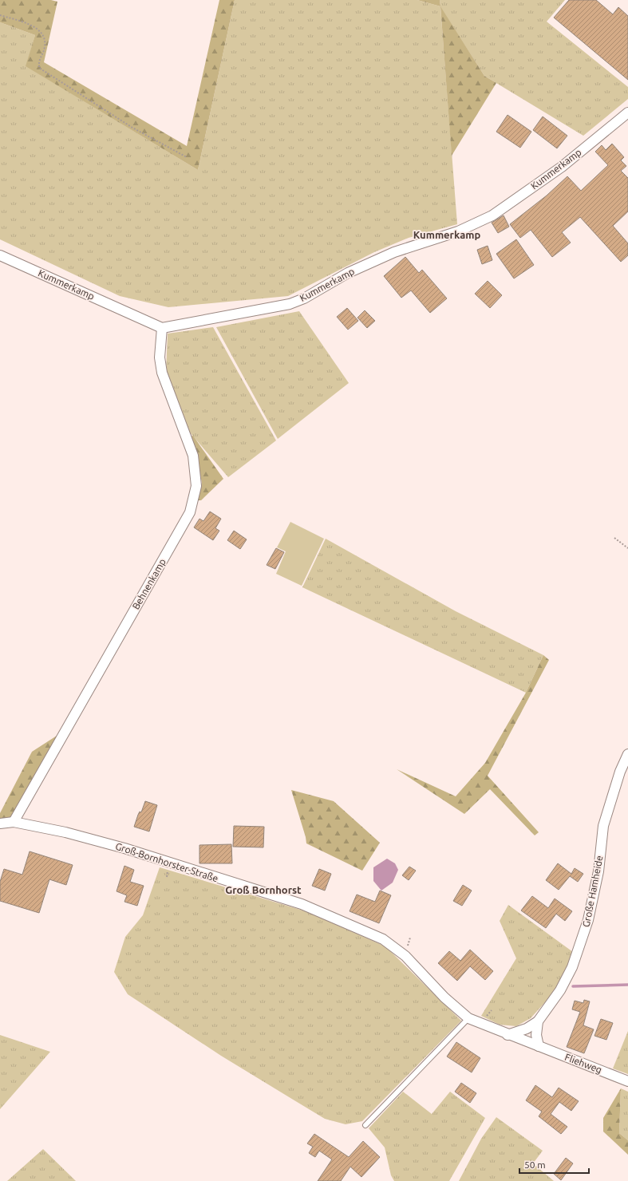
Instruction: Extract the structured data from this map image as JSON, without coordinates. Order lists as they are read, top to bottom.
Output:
{
  "streets": {
    "street": [
      "Kummerkamp",
      "Behnenkamp",
      "Groß-Bornhorster-Straße",
      "Große Hamheide",
      "Fliehweg"
    ]
  },
  "crossings": [
    ["Kummerkamp", "Behnenkamp"],
    ["Behnenkamp", "Groß-Bornhorster-Straße"],
    ["Groß-Bornhorster-Straße", "Große Hamheide"],
    ["Groß-Bornhorster-Straße", "Fliehweg"]
  ],
  "districts": ["Kummerkamp", "Groß Bornhorst"],
  "scale_bar": "50 m"
}
